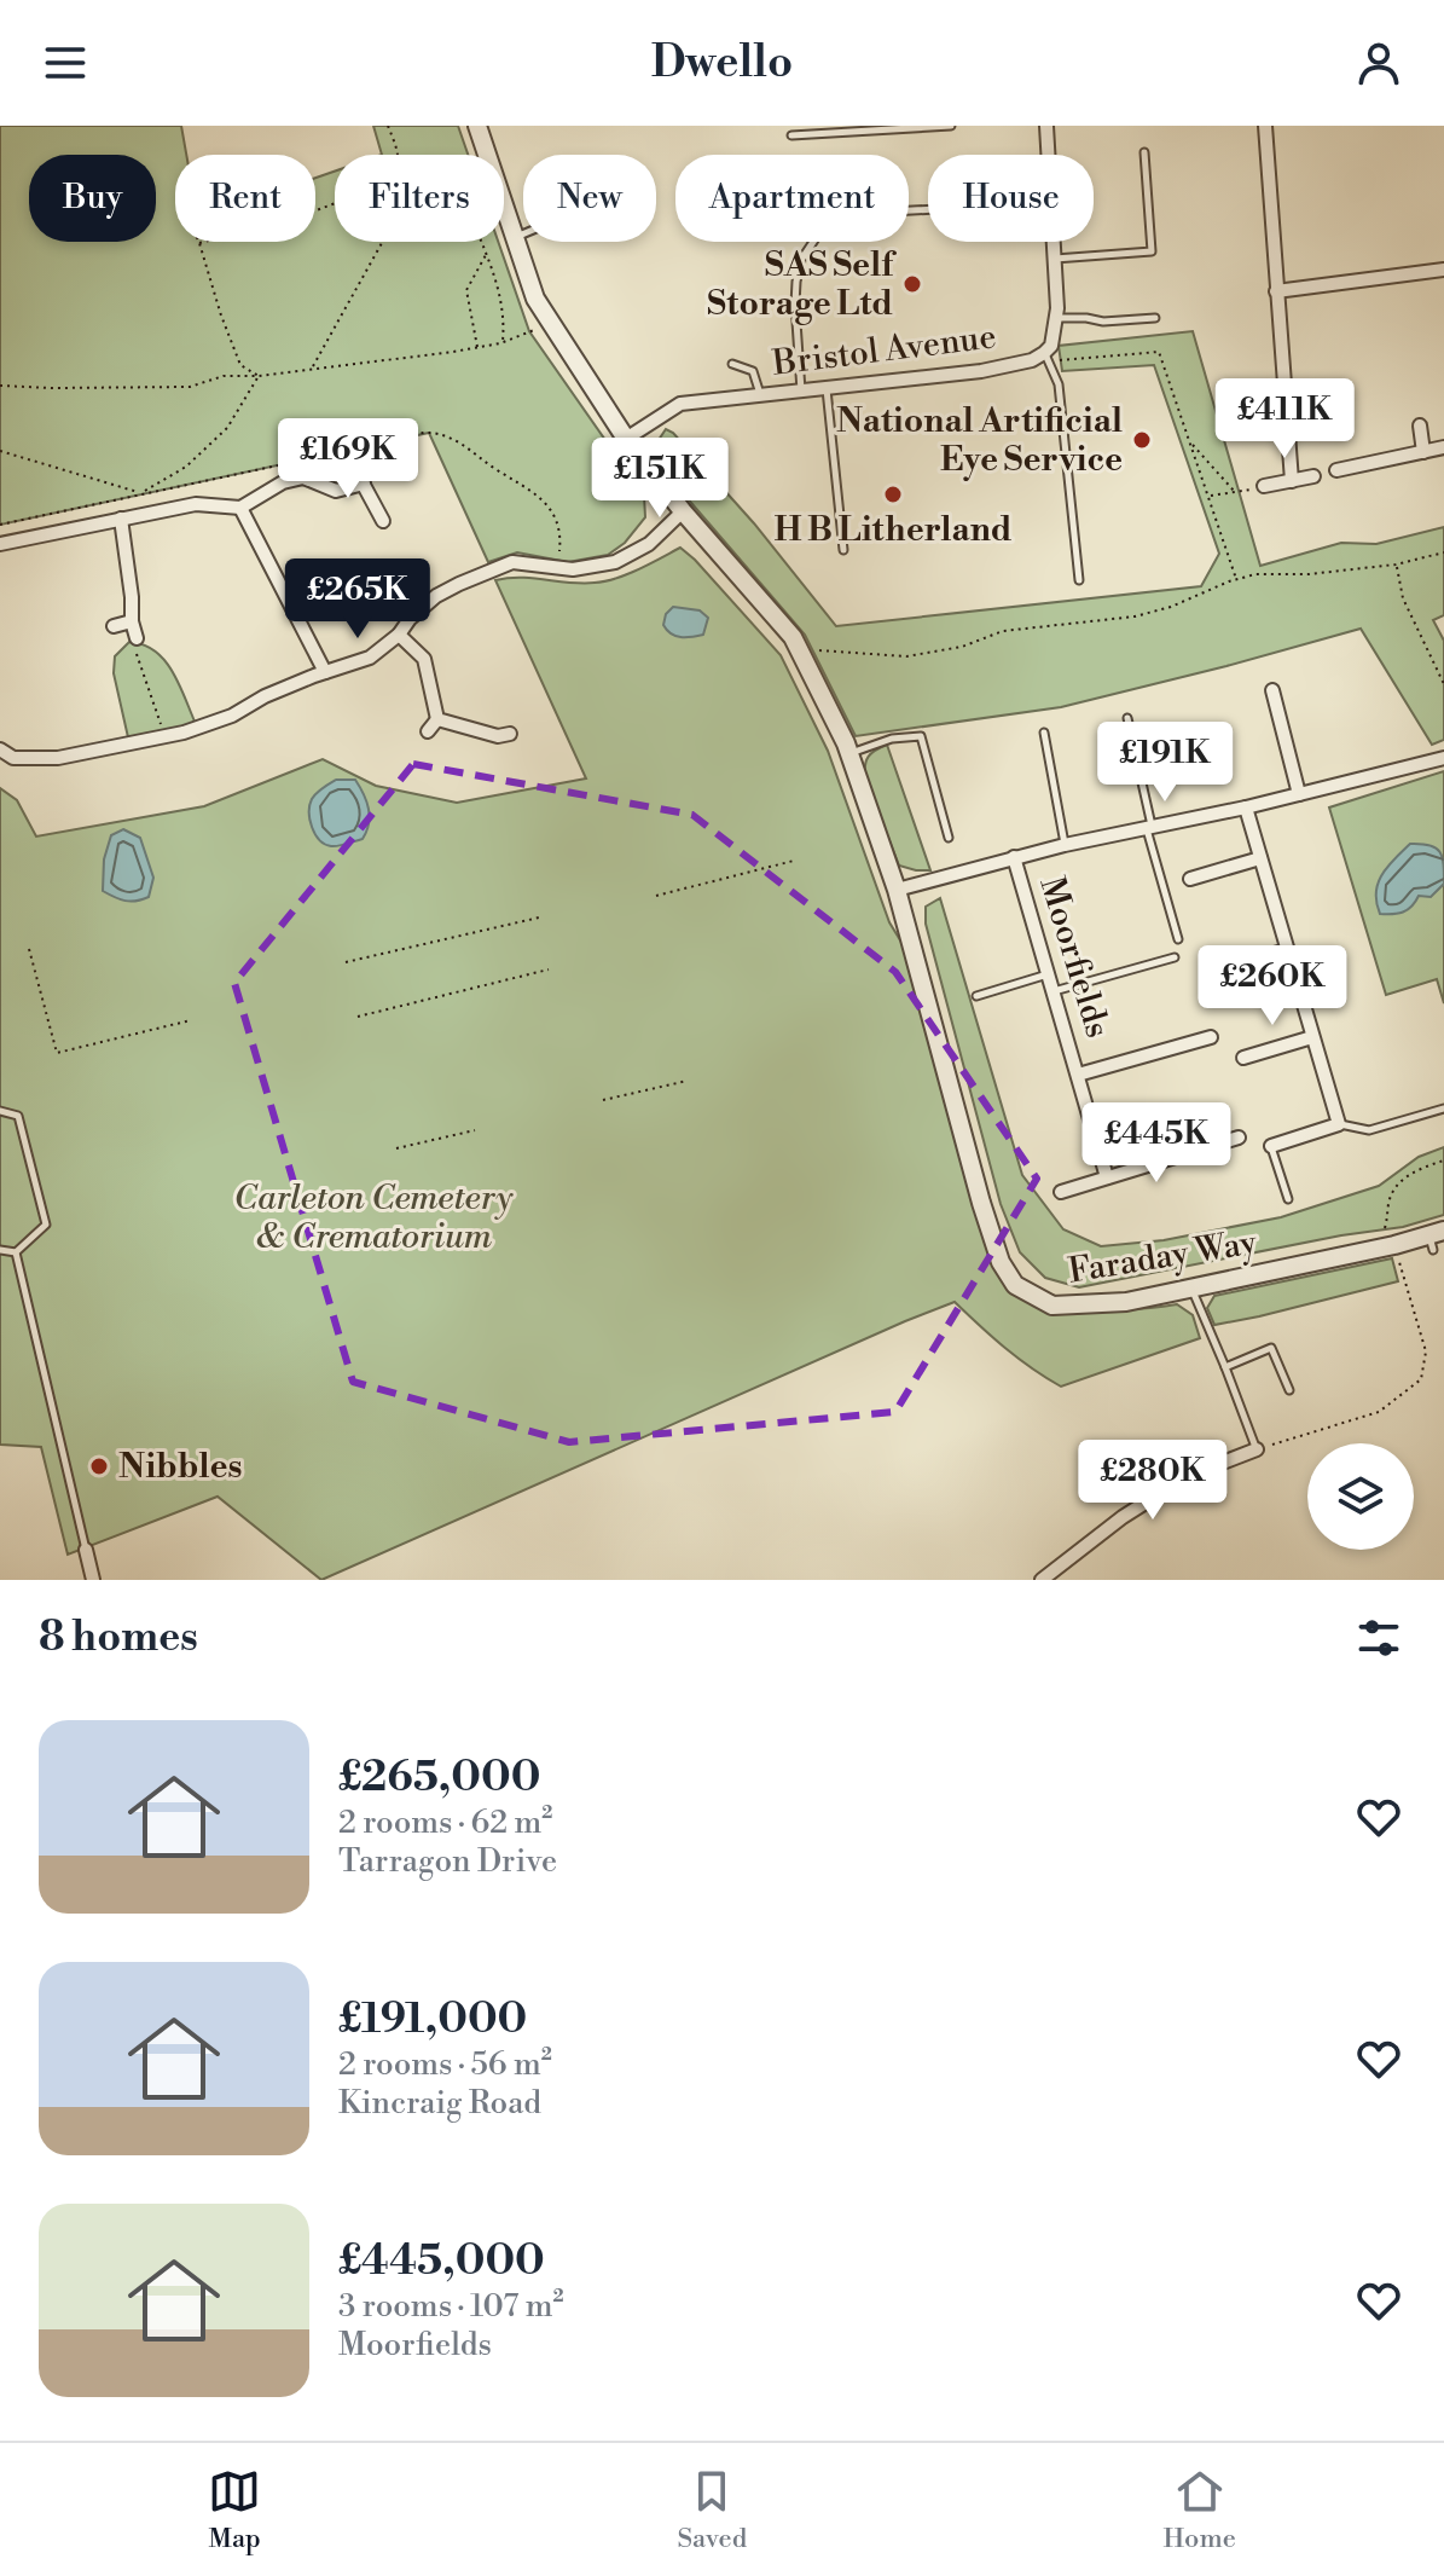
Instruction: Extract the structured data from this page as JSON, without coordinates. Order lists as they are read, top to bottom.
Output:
{
  "streets": {
    "street": ["Bristol Avenue", "Moorfields", "Faraday Way"]
  },
  "crossings": [
    ["Bristol Avenue", "Faraday Way"]
  ],
  "parks": ["Carleton Cemetery & Crematorium"],
  "places": [
    "SAS Self Storage Ltd",
    "National Artificial Eye Service",
    "H B Litherland",
    "Nibbles"
  ],
  "page": {
    "header": "Dwello",
    "chip": [
      "Buy",
      "Rent",
      "Filters",
      "New",
      "Apartment",
      "House"
    ],
    "price": [
      "£411K",
      "£169K",
      "£151K",
      "£265K",
      "£191K",
      "£260K",
      "£445K",
      "£280K"
    ],
    "heading": "8 homes",
    "list": [
      {
        "name": "£265,000",
        "note": "2 rooms · 62 m² · Tarragon Drive"
      },
      {
        "name": "£191,000",
        "note": "2 rooms · 56 m² · Kincraig Road"
      },
      {
        "name": "£445,000",
        "note": "3 rooms · 107 m² · Moorfields"
      }
    ],
    "tabs": ["Map", "Saved", "Home"]
  }
}
